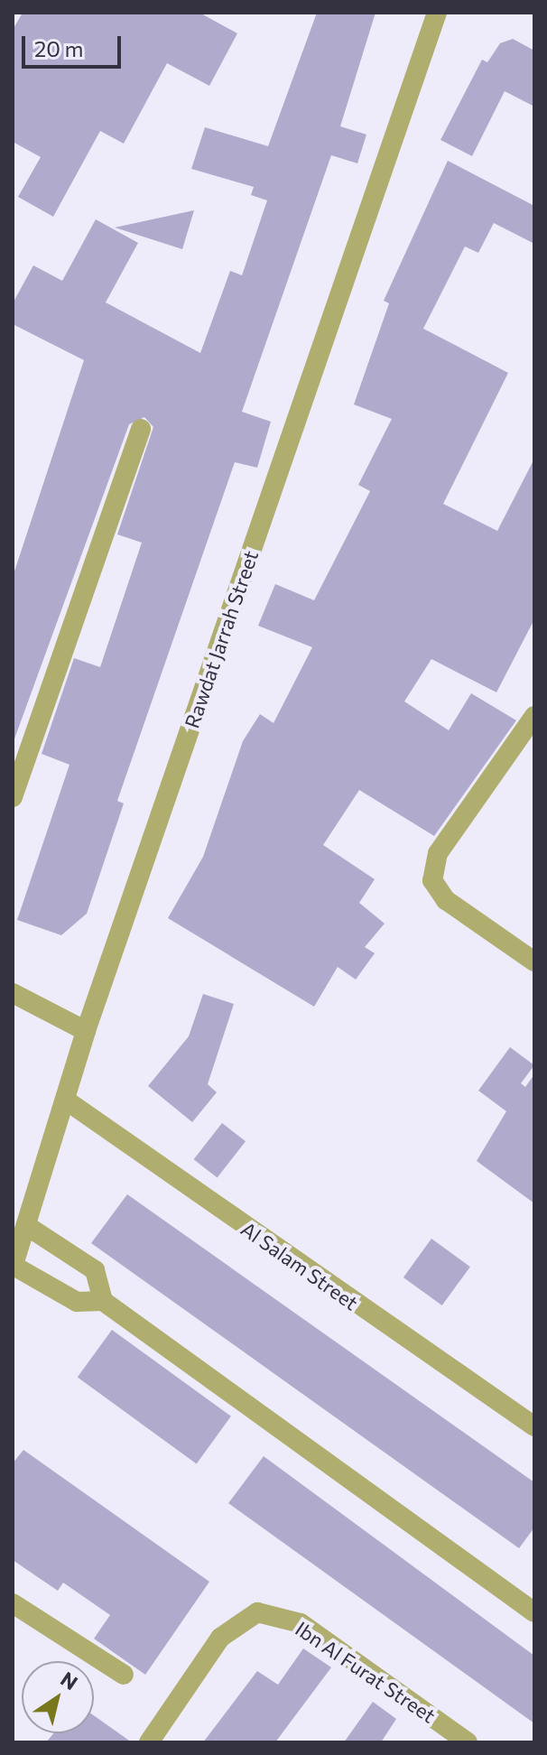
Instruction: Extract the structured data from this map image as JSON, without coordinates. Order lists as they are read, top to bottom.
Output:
{
  "streets": {
    "street": ["Rawdat Jarrah Street", "Al Salam Street", "Ibn Al Furat Street"]
  },
  "crossings": [
    ["Rawdat Jarrah Street", "Al Salam Street"]
  ],
  "scale_bar": "20 m",
  "north": "top right"
}
